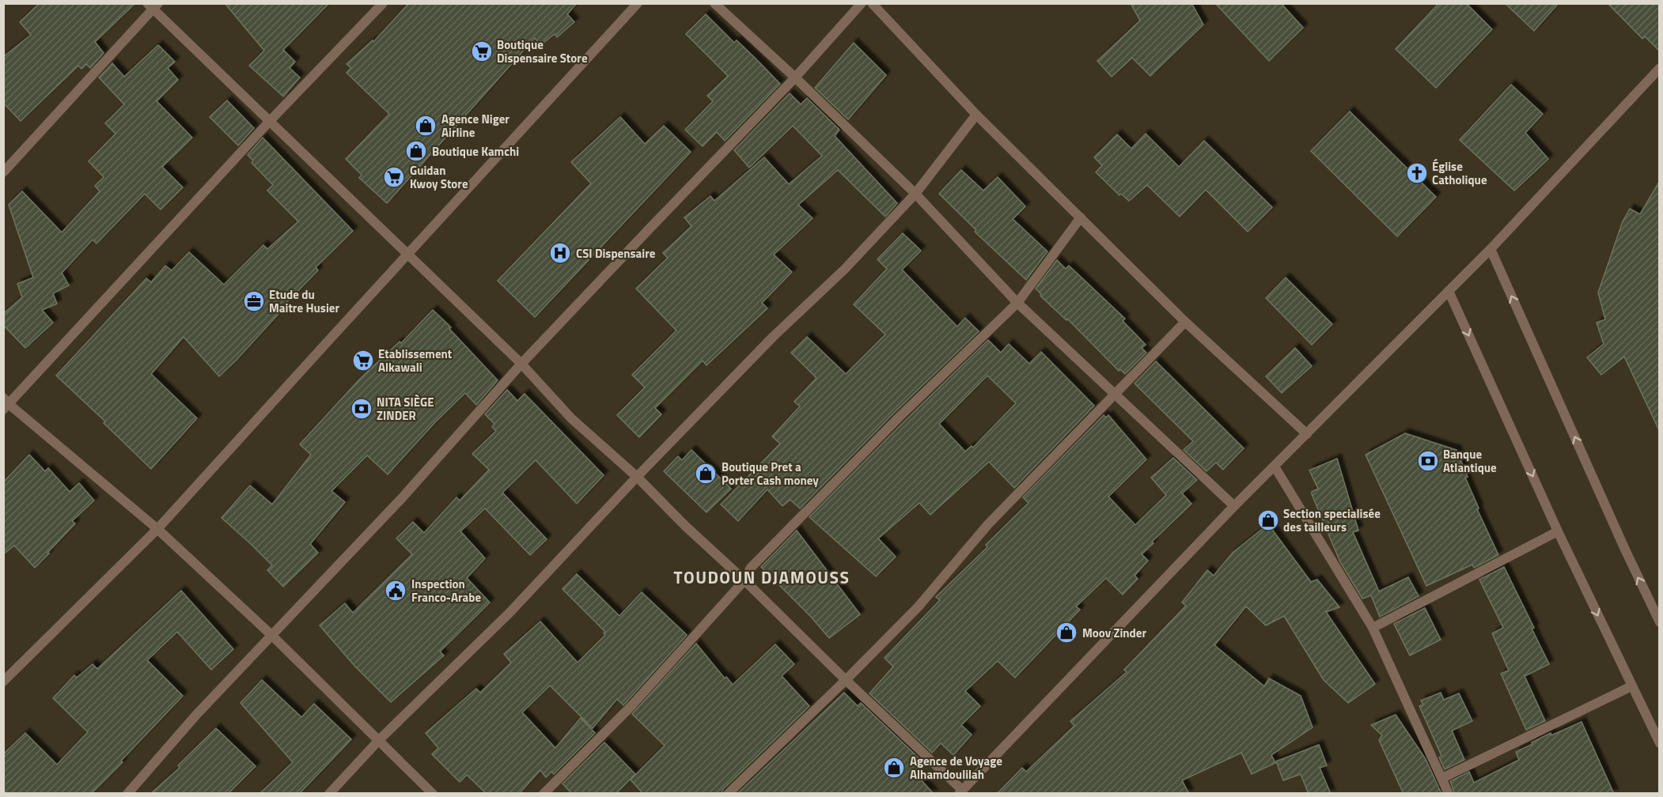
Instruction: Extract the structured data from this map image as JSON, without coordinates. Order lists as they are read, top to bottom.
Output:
{
  "districts": ["TOUDOUN DJAMOUSS"],
  "places": {
    "supermarket": ["Boutique Dispensaire Store", "Guidan Kwoy Store", "Etablissement Alkawali"],
    "shop": [
      "Agence Niger Airline",
      "Boutique Kamchi",
      "Boutique Pret a Porter Cash money",
      "Section specialisée des tailleurs",
      "Moov Zinder",
      "Agence de Voyage Alhamdoulilah"
    ],
    "church": ["Église Catholique"],
    "hospital": ["CSI Dispensaire"],
    "office": ["Etude du Maitre Husier"],
    "bank": ["NITA SIÈGE ZINDER", "Banque Atlantique"],
    "public building": ["Inspection Franco-Arabe"]
  }
}
